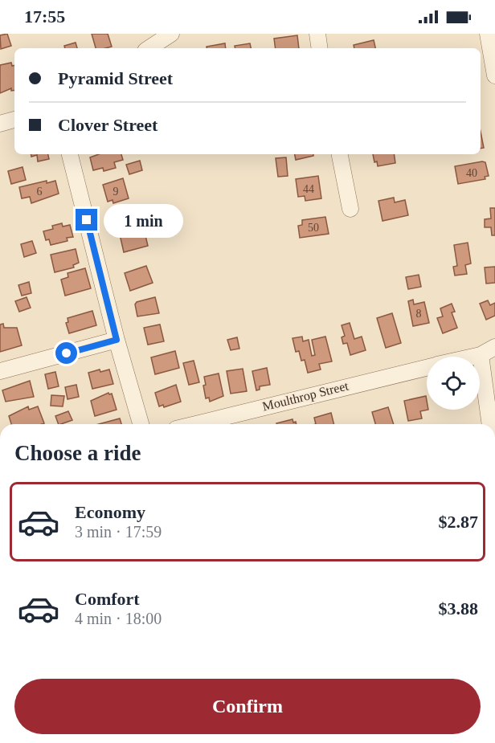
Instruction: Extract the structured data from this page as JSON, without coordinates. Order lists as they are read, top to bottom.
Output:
{
  "streets": {
    "street": ["Moulthrop Street"]
  },
  "house_numbers": [
    "40",
    "44",
    "6",
    "9",
    "50",
    "8"
  ],
  "page": {
    "status": "17:55",
    "banner": ["Pyramid Street", "Clover Street"],
    "bubble": "1 min",
    "heading": "Choose a ride",
    "list": [
      {
        "name": "Economy",
        "note": "3 min · 17:59",
        "value": "$2.87"
      },
      {
        "name": "Comfort",
        "note": "4 min · 18:00",
        "value": "$3.88"
      }
    ],
    "buttons": "Confirm"
  }
}
